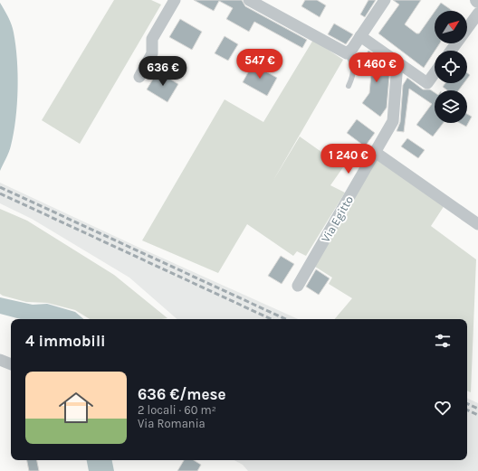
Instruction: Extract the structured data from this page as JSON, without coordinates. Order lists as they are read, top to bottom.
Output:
{
  "streets": {
    "street": ["Via Egitto"]
  },
  "north": "top right",
  "page": {
    "price": [
      "547 €",
      "1 460 €",
      "636 €",
      "1 240 €"
    ],
    "heading": "4 immobili",
    "list": [
      {
        "name": "636 €/mese",
        "note": "2 locali · 60 m² · Via Romania"
      }
    ]
  }
}
